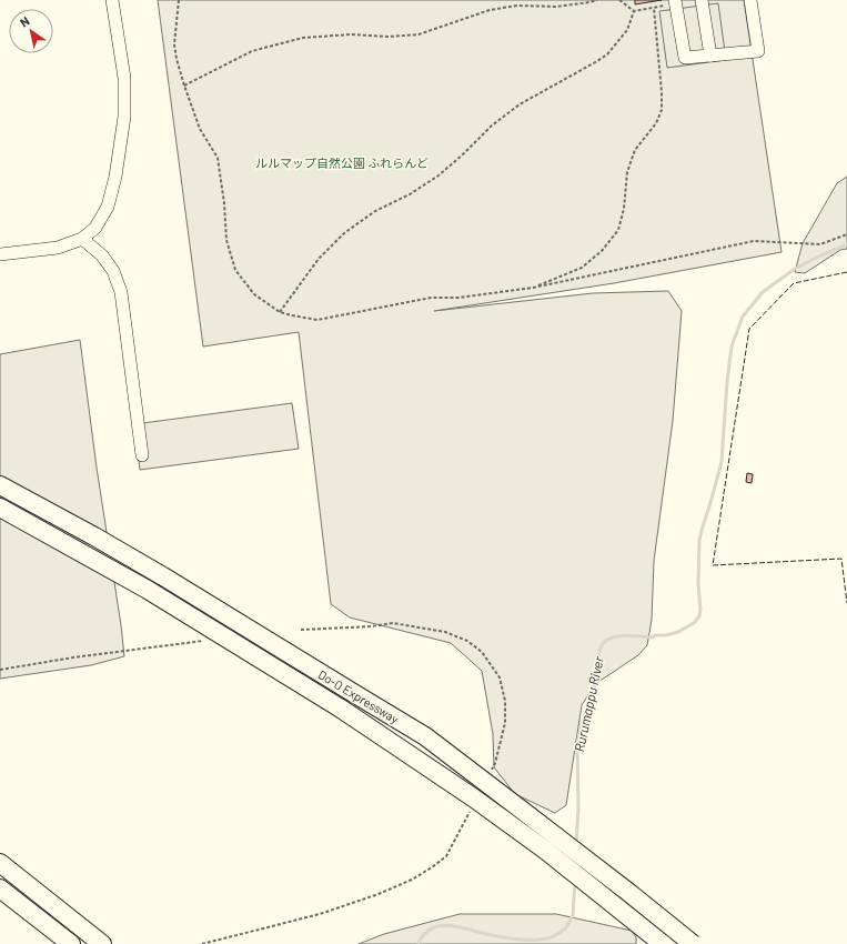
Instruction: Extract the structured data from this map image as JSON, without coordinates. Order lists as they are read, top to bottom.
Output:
{
  "streets": {
    "highway": ["Do-O Expressway"]
  },
  "water": ["Rurumappu River"],
  "parks": ["ルルマップ自然公園 ふれらんど"],
  "north": "top left"
}
